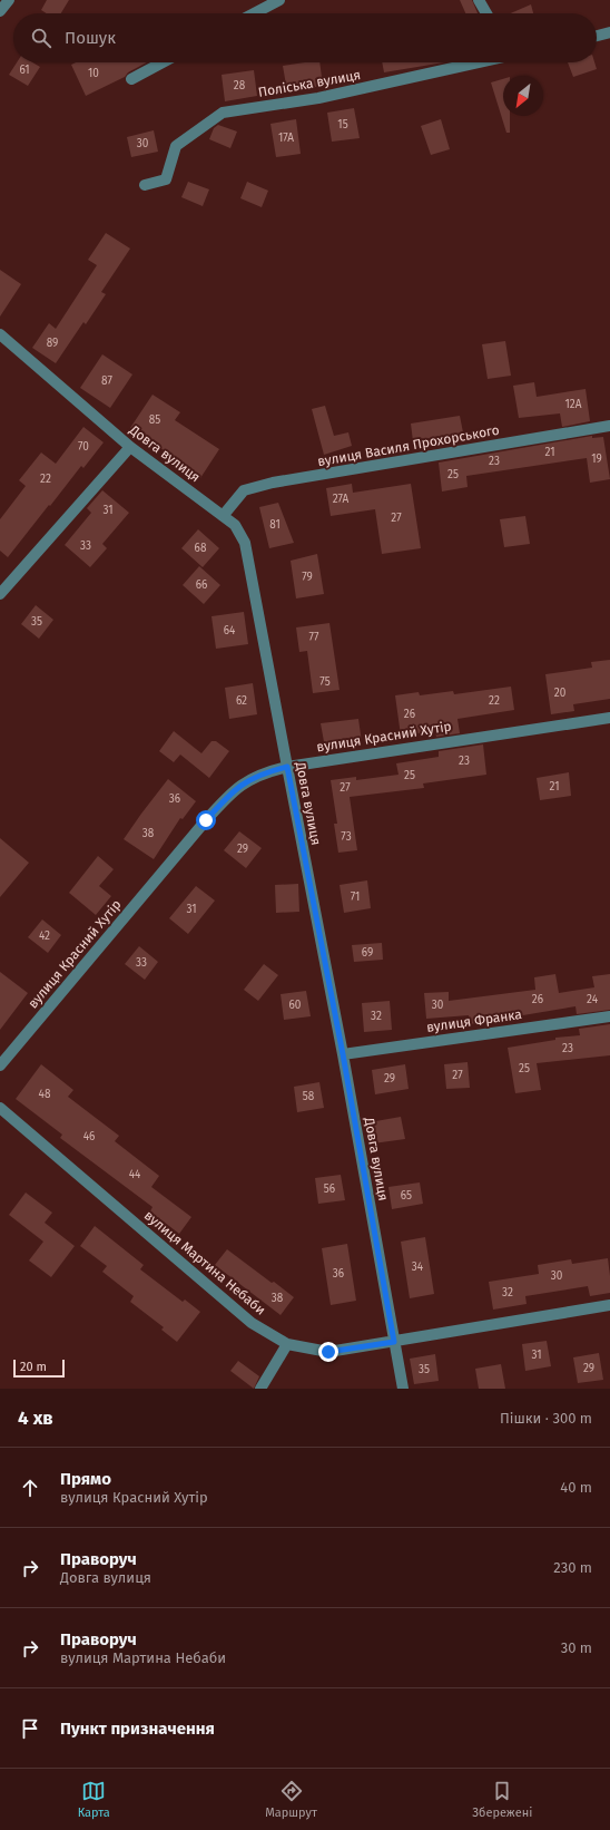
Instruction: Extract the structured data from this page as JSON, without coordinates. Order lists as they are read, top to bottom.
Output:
{
  "streets": {
    "street": [
      "Поліська вулиця",
      "вулиця Василя Прохорського",
      "Довга вулиця",
      "вулиця Красний Хутір",
      "вулиця Франка",
      "вулиця Мартина Небаби"
    ]
  },
  "crossings": [
    ["вулиця Василя Прохорського", "Довга вулиця"],
    ["Довга вулиця", "вулиця Красний Хутір"],
    ["Довга вулиця", "вулиця Франка"],
    ["Довга вулиця", "вулиця Мартина Небаби"]
  ],
  "house_numbers": [
    "61",
    "10",
    "28",
    "15",
    "17А",
    "30",
    "89",
    "87",
    "12А",
    "85",
    "70",
    "21",
    "19",
    "23",
    "25",
    "22",
    "27А",
    "31",
    "27",
    "81",
    "33",
    "68",
    "79",
    "66",
    "35",
    "64",
    "77",
    "75",
    "20",
    "62",
    "22",
    "26",
    "23",
    "25",
    "21",
    "27",
    "36",
    "38",
    "73",
    "29",
    "71",
    "31",
    "42",
    "69",
    "33",
    "26",
    "24",
    "60",
    "30",
    "32",
    "23",
    "25",
    "27",
    "29",
    "48",
    "58",
    "46",
    "44",
    "56",
    "65",
    "34",
    "36",
    "30",
    "32",
    "38",
    "31",
    "29",
    "35"
  ],
  "scale_bar": "20 m",
  "north": "bottom left",
  "page": {
    "search": "Пошук",
    "scale": "20 m",
    "heading": ["4 хв", "Пішки · 300 m"],
    "list": [
      ["Прямо", "вулиця Красний Хутір", "40 m"],
      ["Праворуч", "Довга вулиця", "230 m"],
      ["Праворуч", "вулиця Мартина Небаби", "30 m"],
      "Пункт призначення"
    ],
    "nav": ["Карта", "Маршрут", "Збережені"]
  }
}
